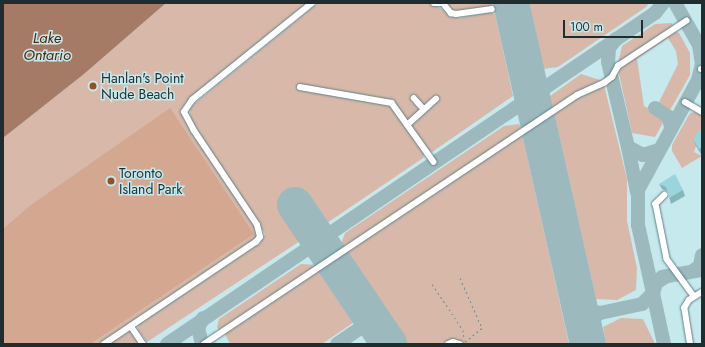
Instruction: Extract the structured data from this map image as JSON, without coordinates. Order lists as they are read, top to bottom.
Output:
{
  "water": ["Lake Ontario"],
  "places": ["Hanlan's Point Nude Beach", "Toronto Island Park"],
  "scale_bar": "100 m"
}
